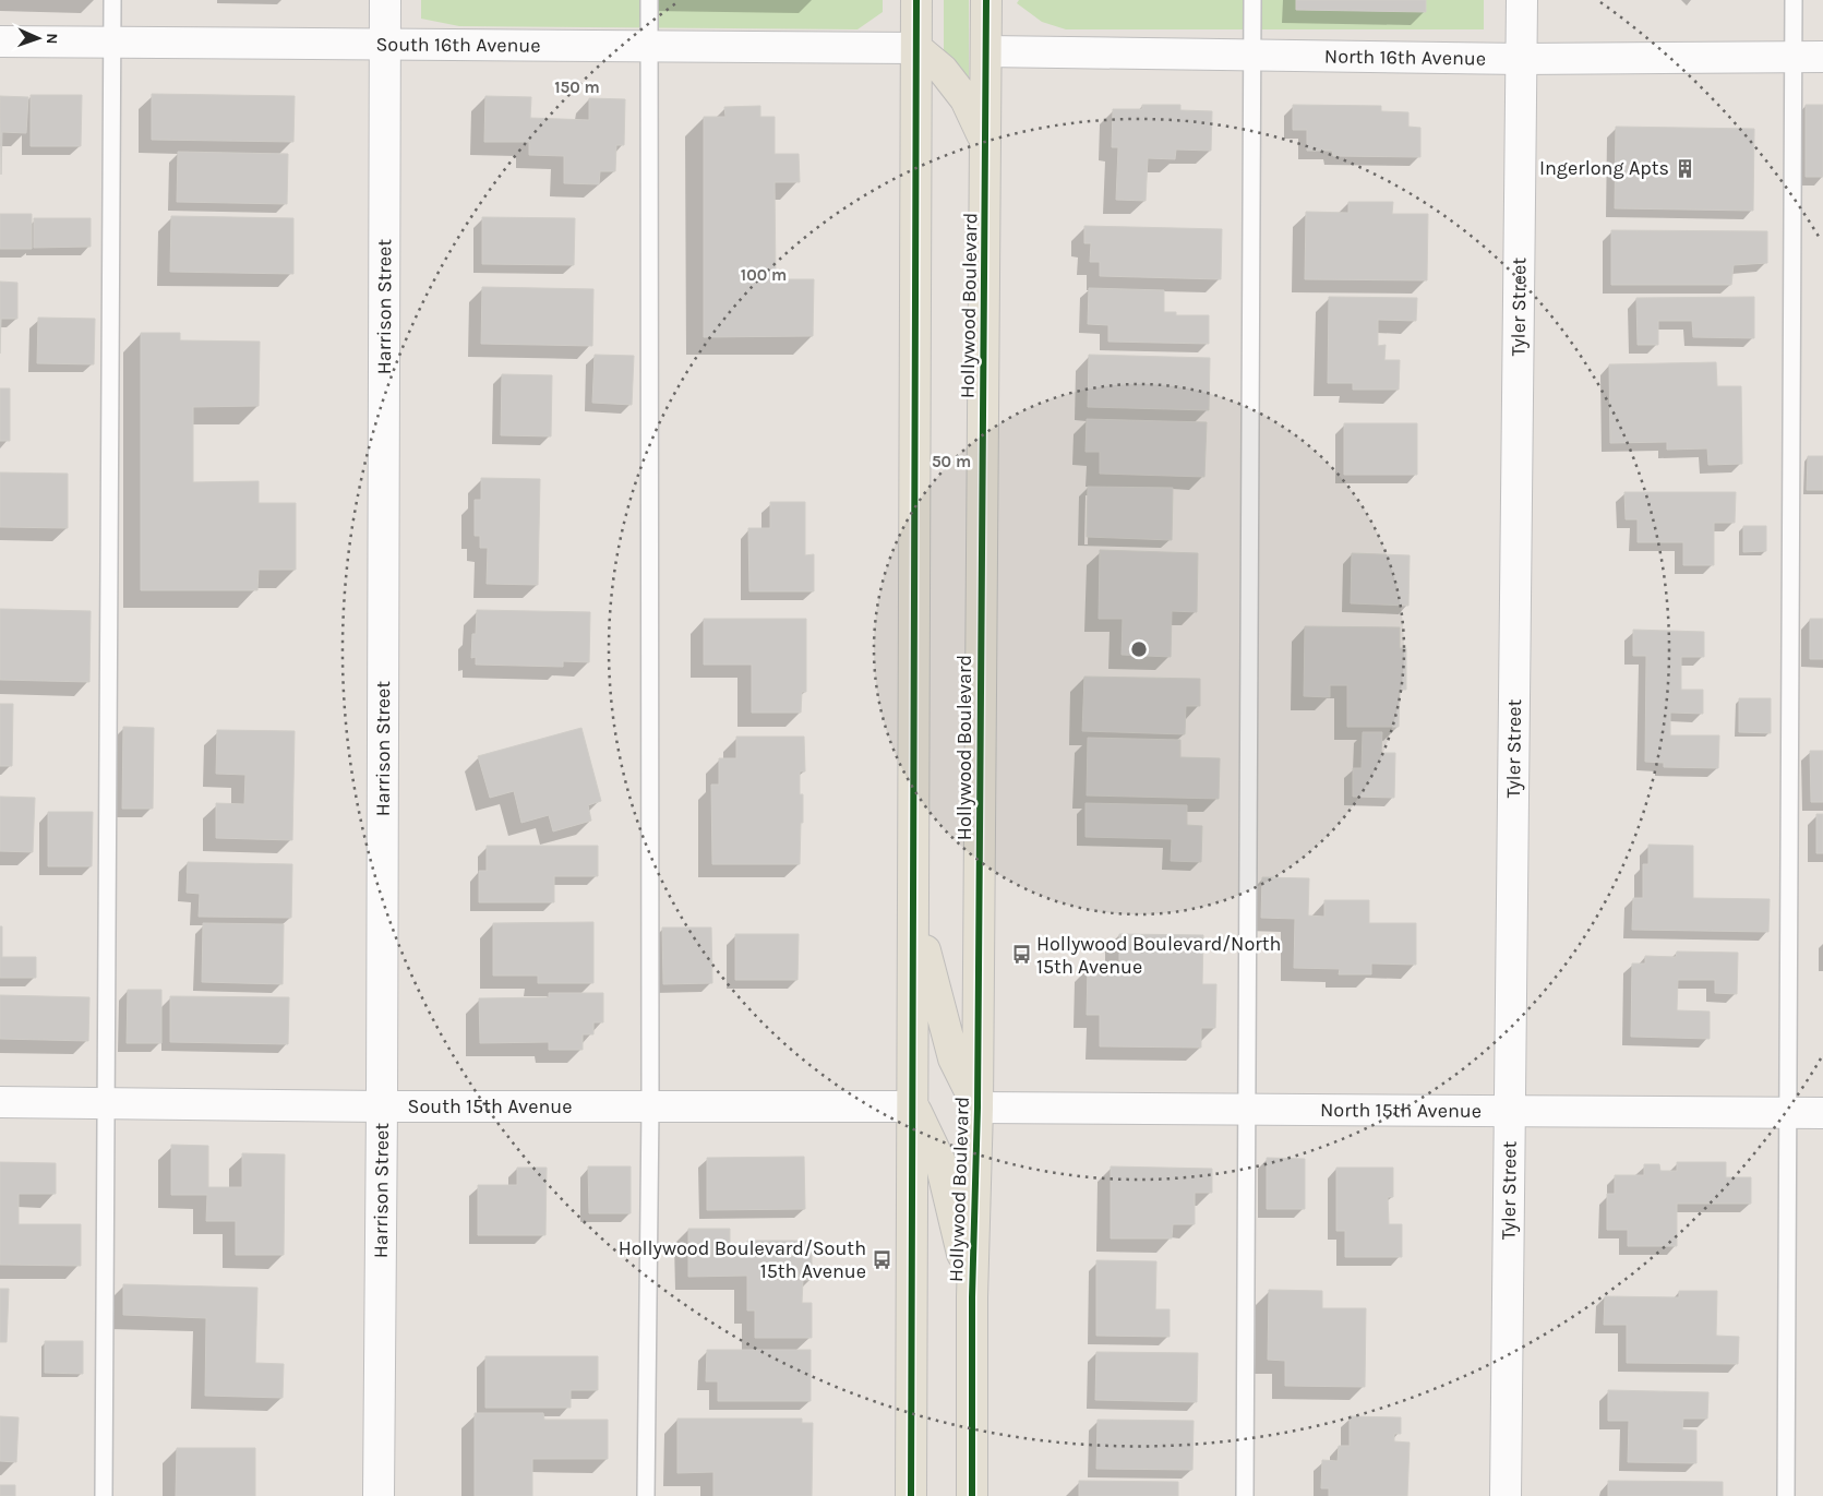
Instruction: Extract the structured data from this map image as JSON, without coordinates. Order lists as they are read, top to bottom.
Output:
{
  "streets": {
    "main road": ["Hollywood Boulevard"],
    "street": [
      "South 16th Avenue",
      "North 16th Avenue",
      "Harrison Street",
      "Tyler Street",
      "South 15th Avenue",
      "North 15th Avenue"
    ]
  },
  "crossings": [
    ["South 16th Avenue", "Harrison Street"],
    ["North 16th Avenue", "Hollywood Boulevard"],
    ["North 16th Avenue", "Tyler Street"],
    ["Hollywood Boulevard", "North 15th Avenue"],
    ["Harrison Street", "South 15th Avenue"],
    ["Tyler Street", "North 15th Avenue"]
  ],
  "places": {
    "building": ["Ingerlong Apts"],
    "bus stop": ["Hollywood Boulevard/North 15th Avenue", "Hollywood Boulevard/South 15th Avenue"]
  },
  "north": "right",
  "rings": ["150 m", "100 m", "50 m"]
}
